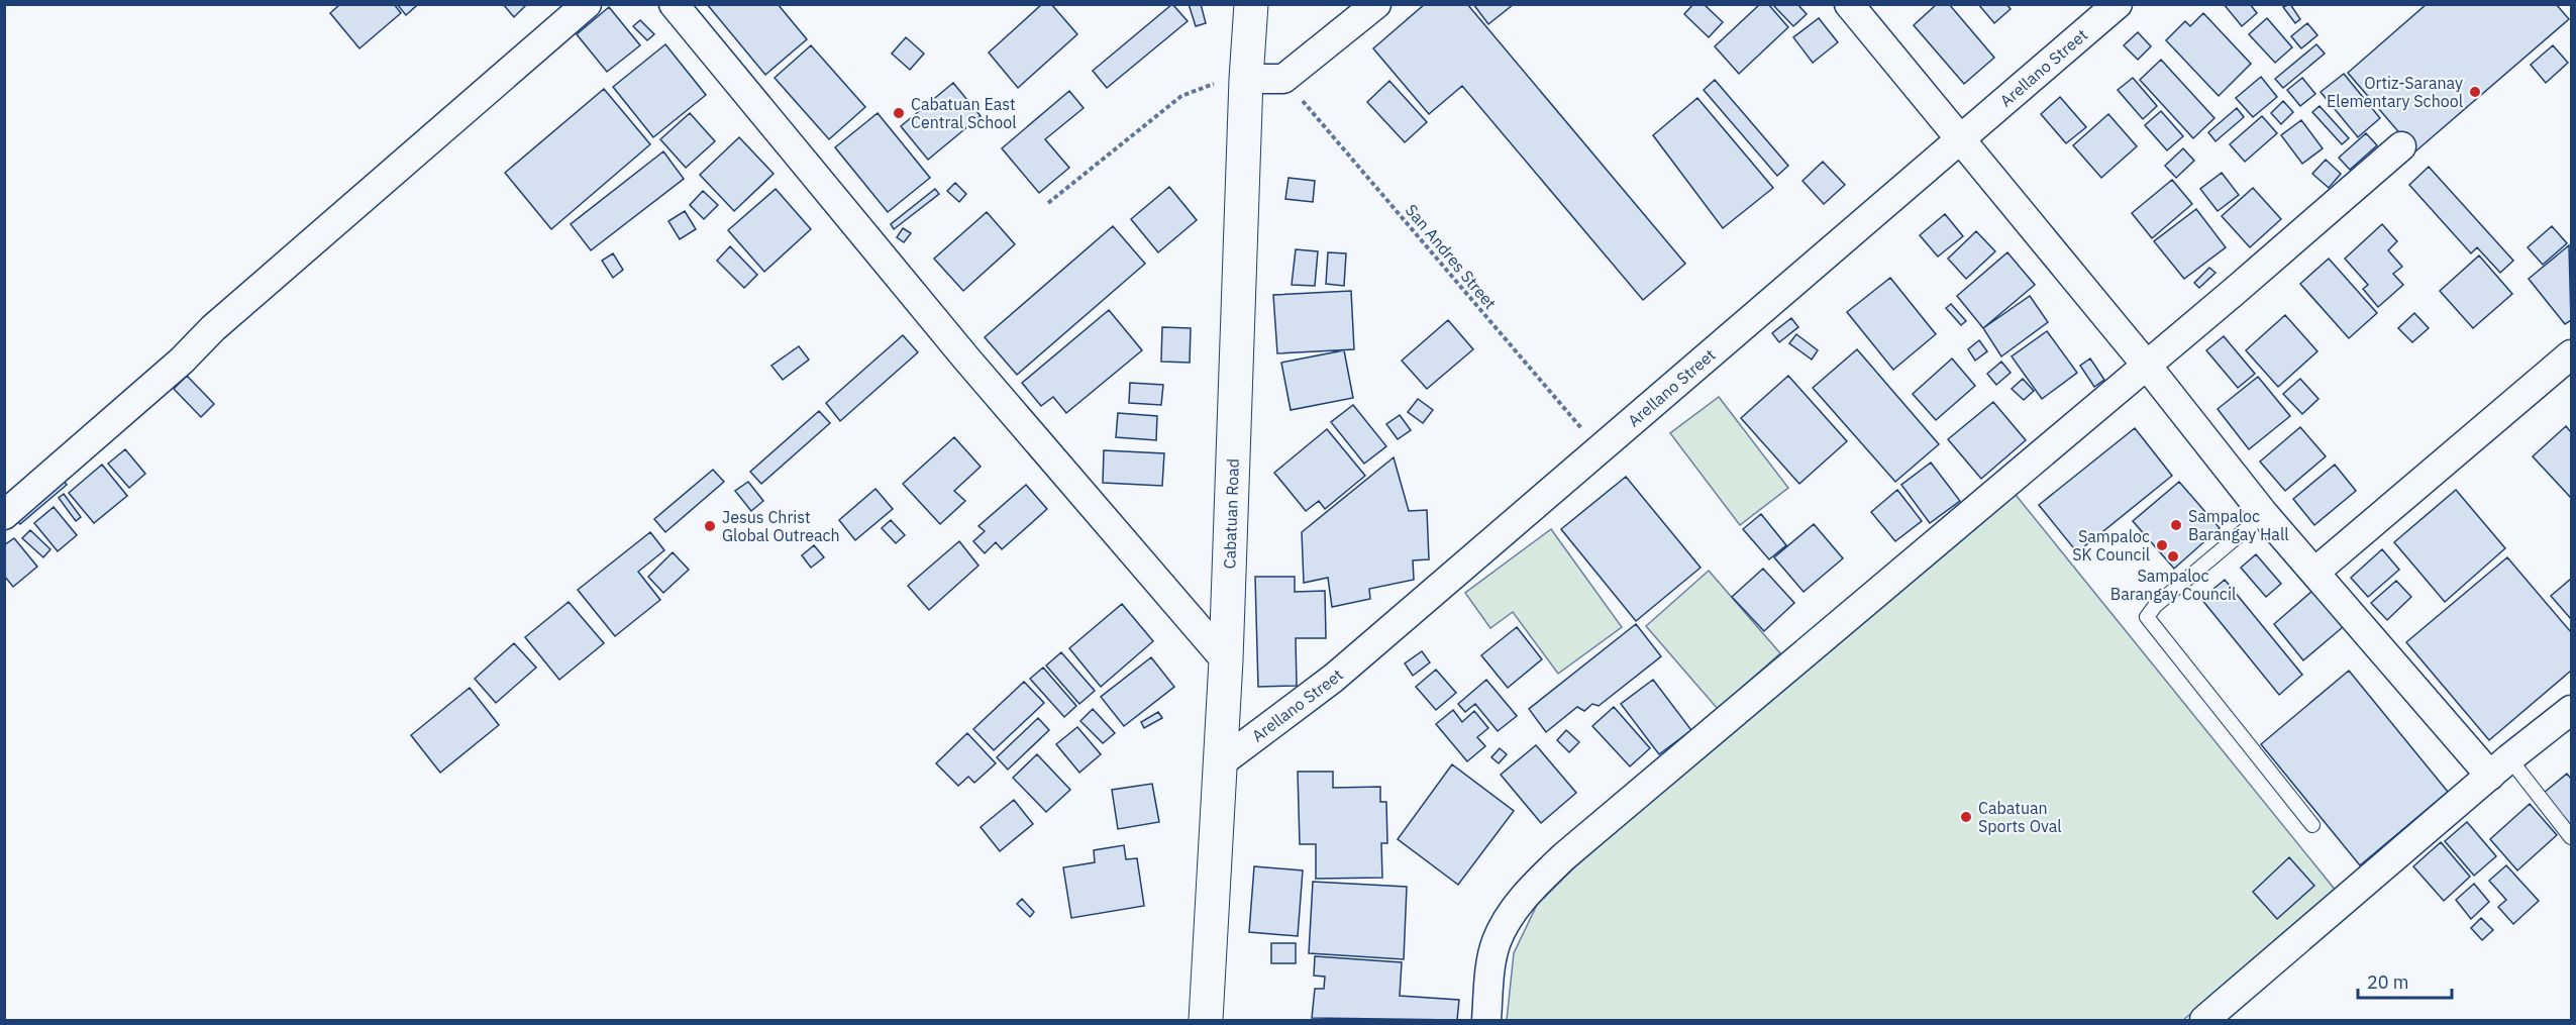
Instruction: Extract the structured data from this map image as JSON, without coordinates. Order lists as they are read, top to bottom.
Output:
{
  "streets": {
    "highway": ["Cabatuan Road"],
    "street": ["Arellano Street"],
    "path": ["San Andres Street"]
  },
  "crossings": [
    ["Arellano Street", "San Andres Street"],
    ["Arellano Street", "Cabatuan Road"]
  ],
  "places": [
    "Ortiz-Saranay Elementary School",
    "Cabatuan East Central School",
    "Sampaloc Barangay Hall",
    "Jesus Christ Global Outreach",
    "Sampaloc SK Council",
    "Sampaloc Barangay Council",
    "Cabatuan Sports Oval"
  ],
  "scale_bar": "20 m"
}
